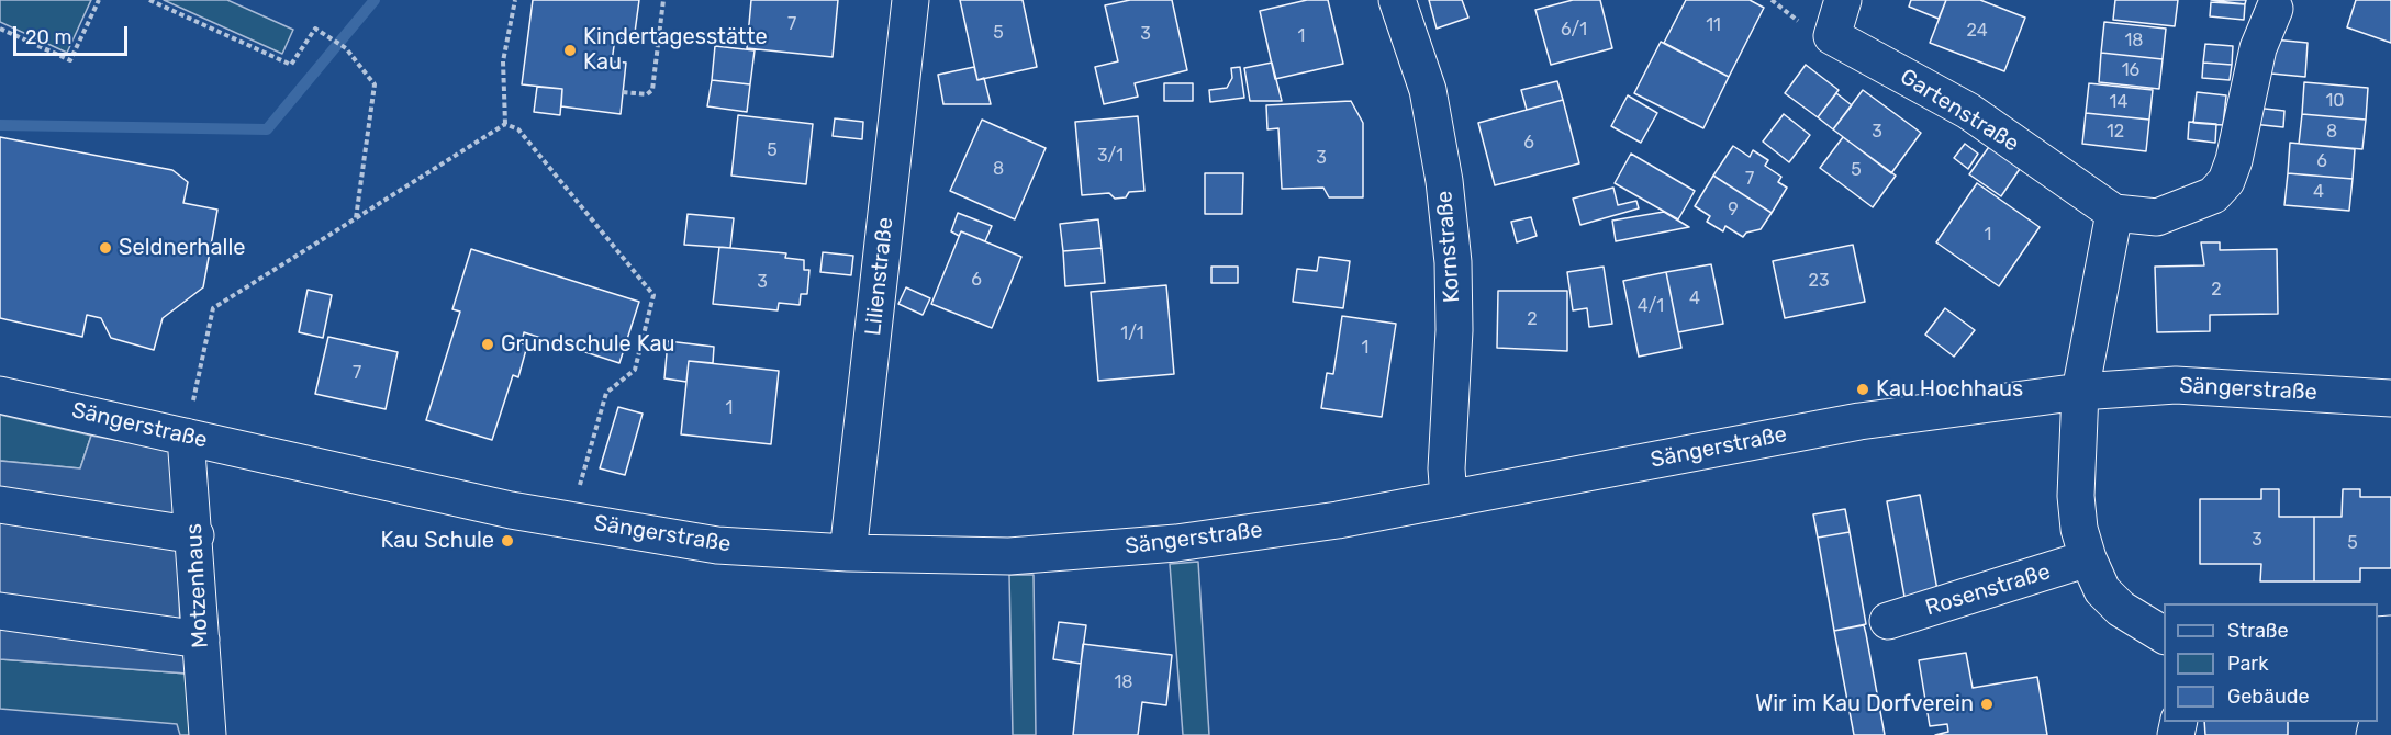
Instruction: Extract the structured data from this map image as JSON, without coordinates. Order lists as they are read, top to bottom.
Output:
{
  "streets": {
    "street": [
      "Gartenstraße",
      "Kornstraße",
      "Lilienstraße",
      "Sängerstraße",
      "Motzenhaus",
      "Rosenstraße"
    ]
  },
  "crossings": [
    ["Kornstraße", "Sängerstraße"],
    ["Lilienstraße", "Sängerstraße"],
    ["Sängerstraße", "Motzenhaus"]
  ],
  "places": [
    "Kindertagesstätte Kau",
    "Seldnerhalle",
    "Grundschule Kau",
    "Kau Hochhaus",
    "Kau Schule",
    "Wir im Kau Dorfverein"
  ],
  "house_numbers": [
    "7",
    "11",
    "6/1",
    "24",
    "5",
    "3",
    "1",
    "18",
    "16",
    "10",
    "14",
    "3",
    "12",
    "8",
    "6",
    "5",
    "3/1",
    "3",
    "6",
    "8",
    "5",
    "7",
    "4",
    "9",
    "1",
    "6",
    "23",
    "3",
    "2",
    "4",
    "4/1",
    "2",
    "1/1",
    "1",
    "7",
    "1",
    "3",
    "5",
    "18"
  ],
  "legend": ["Straße", "Park", "Gebäude"],
  "scale_bar": "20 m"
}
